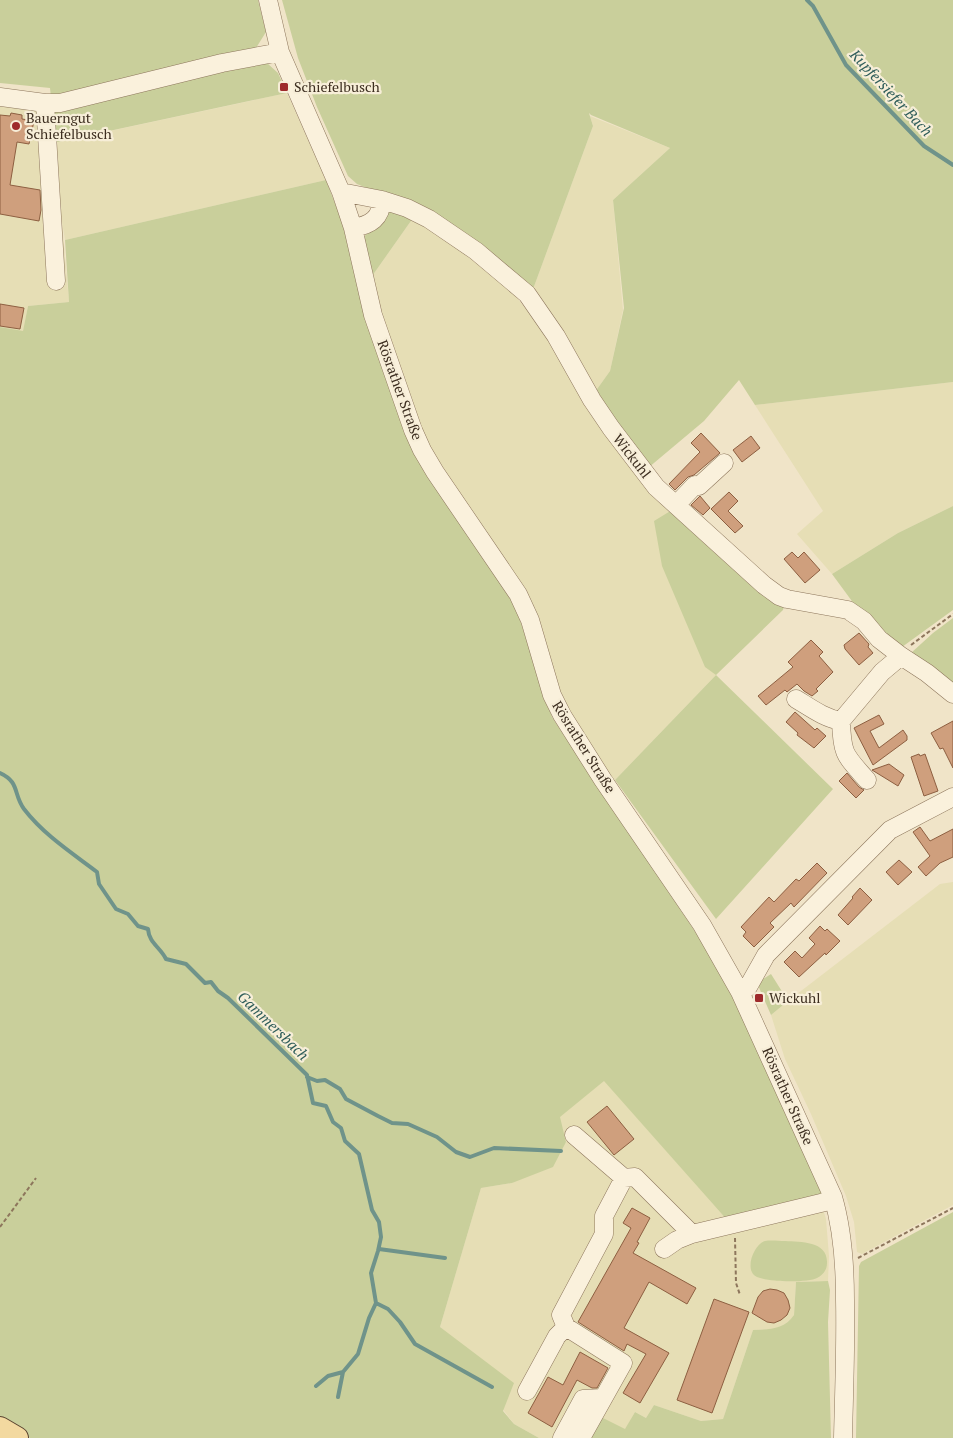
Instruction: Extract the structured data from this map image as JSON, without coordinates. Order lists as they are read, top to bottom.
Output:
{
  "streets": {
    "street": ["Rösrather Straße", "Wickuhl"]
  },
  "crossings": [
    ["Rösrather Straße", "Wickuhl"]
  ],
  "water": ["Kupfersiefer Bach", "Gammersbach"],
  "places": {
    "transit": ["Schiefelbusch", "Wickuhl"],
    "other": ["Bauerngut Schiefelbusch"]
  }
}
